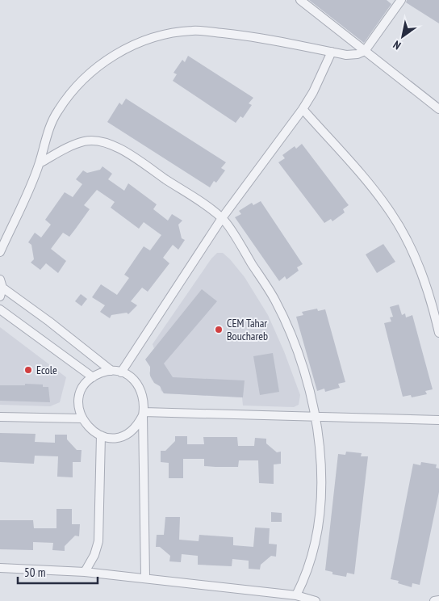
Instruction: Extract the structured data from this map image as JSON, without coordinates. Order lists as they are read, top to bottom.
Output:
{
  "places": ["CEM Tahar Bouchareb", "Ecole"],
  "scale_bar": "50 m",
  "north": "bottom left"
}
